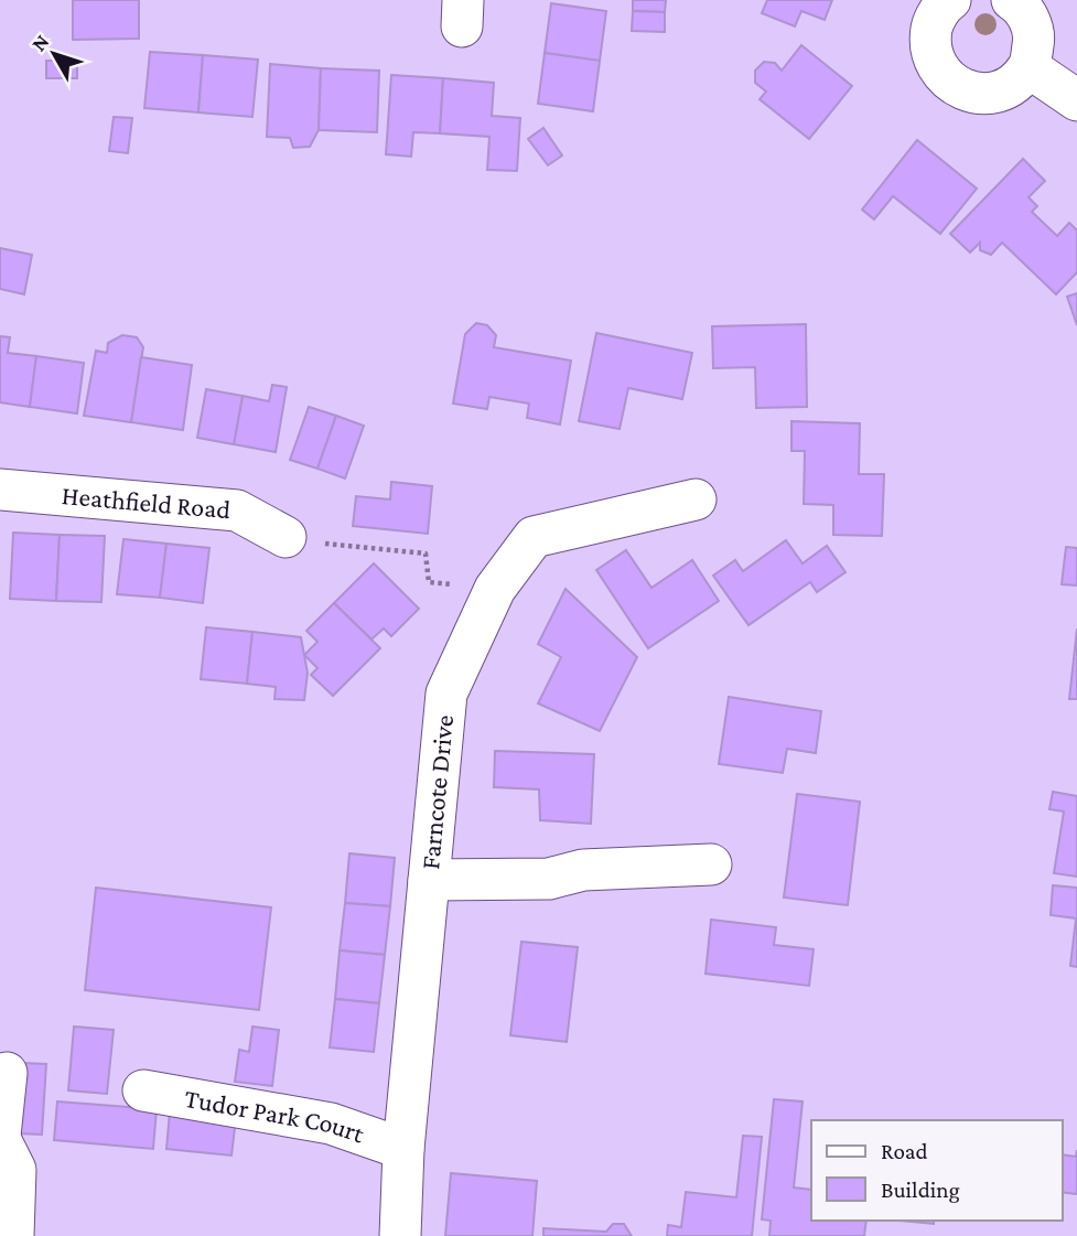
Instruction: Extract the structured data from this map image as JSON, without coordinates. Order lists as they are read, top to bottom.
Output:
{
  "streets": {
    "street": ["Heathfield Road", "Farncote Drive", "Tudor Park Court"]
  },
  "crossings": [
    ["Farncote Drive", "Tudor Park Court"]
  ],
  "legend": ["Road", "Building"],
  "north": "top left"
}
